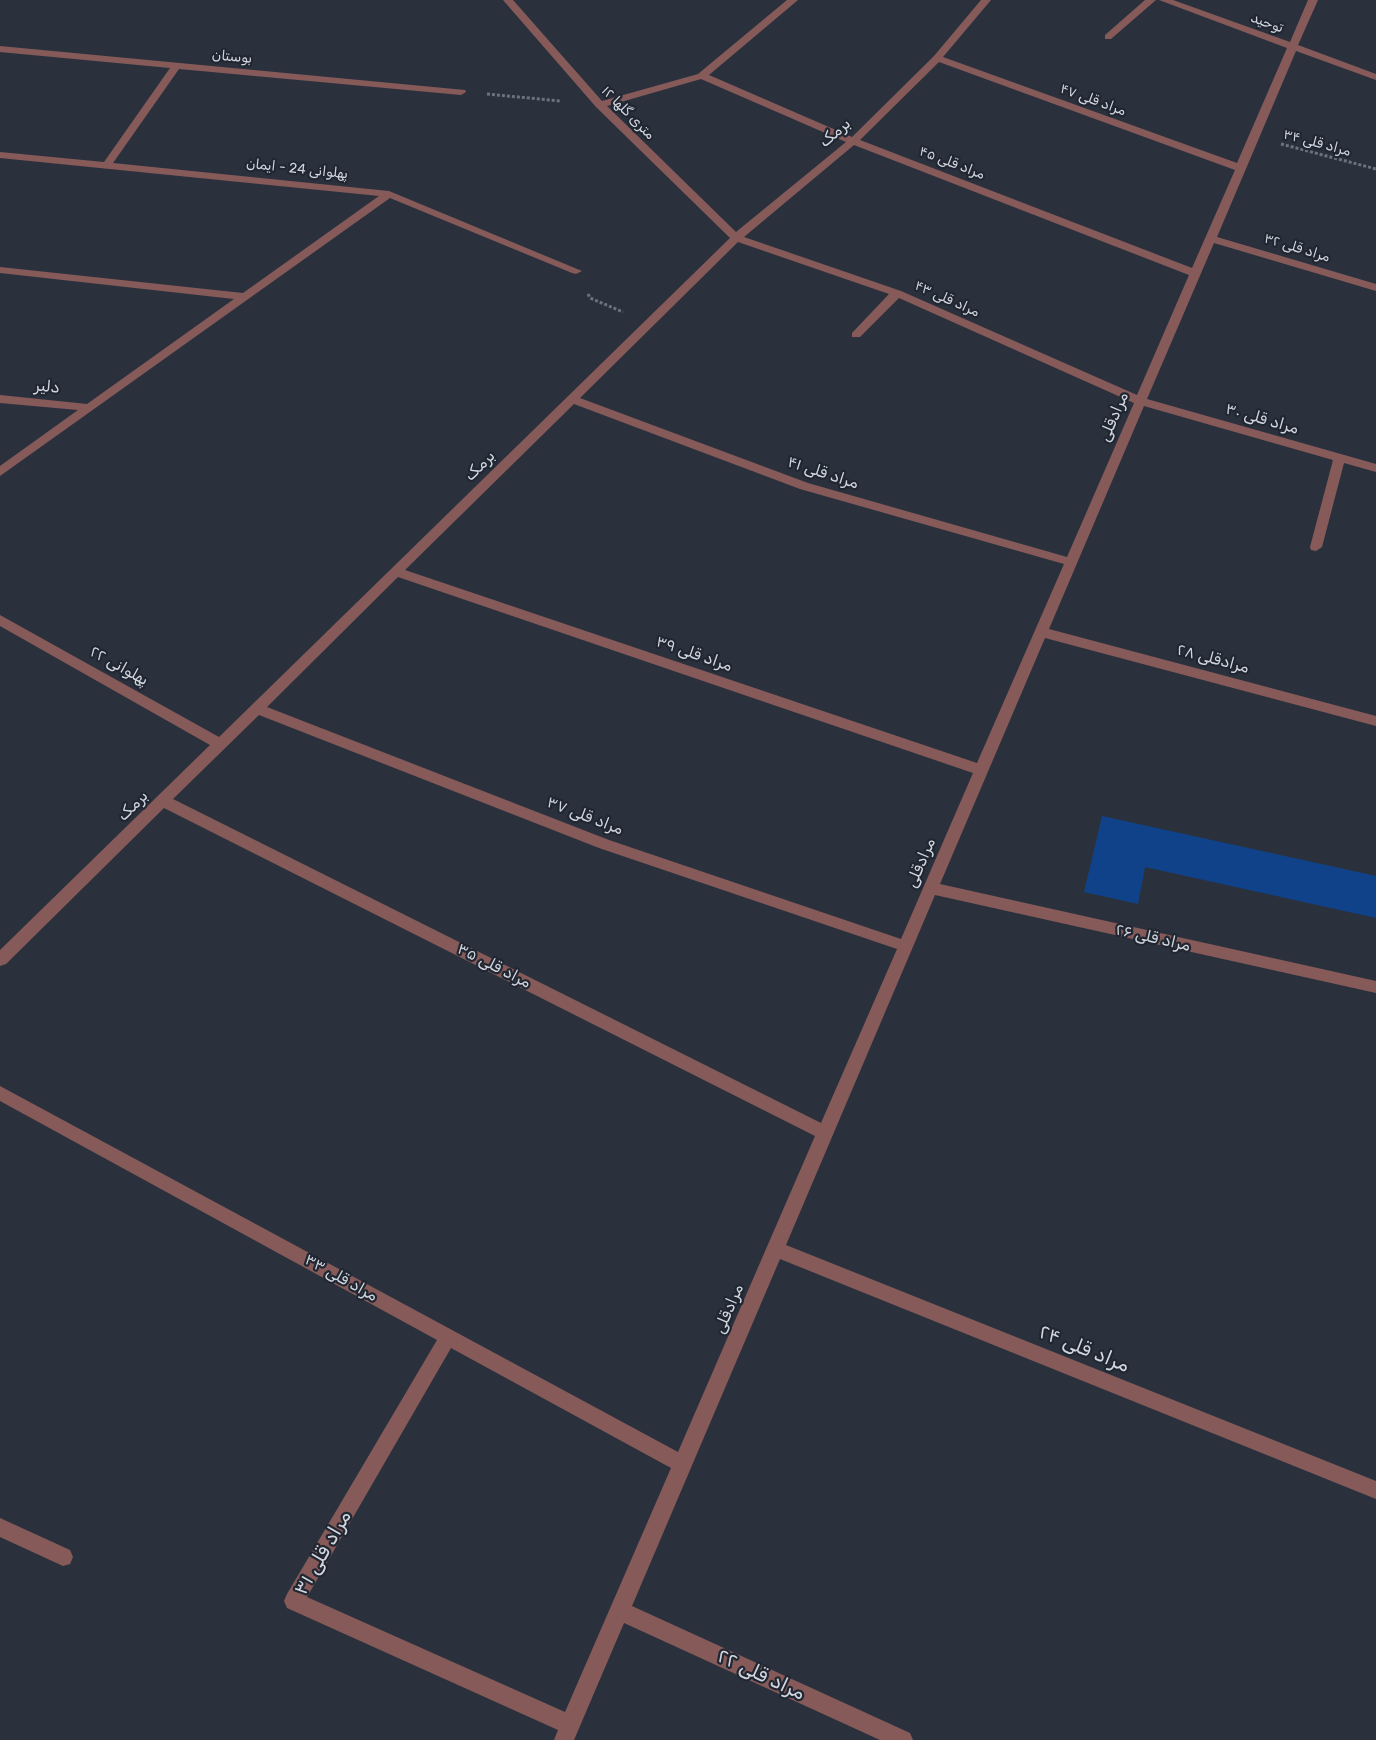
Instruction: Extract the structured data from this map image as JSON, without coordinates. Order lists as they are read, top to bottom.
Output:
{
  "streets": {
    "street": [
      "توحید",
      "بوستان",
      "مراد قلی ۴۷",
      "۱۲ متری گلها",
      "برمک",
      "مراد قلی ۴۵",
      "پهلوانی 24 - ایمان",
      "مراد قلی ۳۲",
      "مراد قلی ۴۳",
      "دلیر",
      "مرادقلی",
      "مراد قلی ۳۰",
      "مراد قلی ۴۱",
      "مراد قلی ۳۹",
      "مرادقلی ۲۸",
      "پهلوانی ۲۲",
      "مراد قلی ۳۷",
      "مراد قلی ۲۶",
      "مراد قلی ۳۵",
      "مراد قلی ۳۳",
      "مراد قلی ۲۴",
      "مراد قلی ۳۱",
      "مراد قلی ۲۲"
    ],
    "path": ["مراد قلی ۳۴"]
  },
  "crossings": [
    ["توحید", "مرادقلی"],
    ["مراد قلی ۴۷", "برمک"],
    ["مراد قلی ۴۷", "مرادقلی"],
    ["۱۲ متری گلها", "برمک"],
    ["۱۲ متری گلها", "مراد قلی ۴۳"],
    ["برمک", "مراد قلی ۴۵"],
    ["برمک", "مراد قلی ۴۳"],
    ["برمک", "مراد قلی ۴۱"],
    ["برمک", "مراد قلی ۳۹"],
    ["برمک", "پهلوانی ۲۲"],
    ["برمک", "مراد قلی ۳۷"],
    ["برمک", "مراد قلی ۳۵"],
    ["مراد قلی ۳۴", "مرادقلی"],
    ["مراد قلی ۴۵", "مرادقلی"],
    ["مراد قلی ۳۲", "مرادقلی"],
    ["مراد قلی ۴۳", "مرادقلی"],
    ["مراد قلی ۴۳", "مراد قلی ۳۰"],
    ["مرادقلی", "مراد قلی ۳۰"],
    ["مرادقلی", "مراد قلی ۴۱"],
    ["مرادقلی", "مراد قلی ۳۹"],
    ["مرادقلی", "مرادقلی ۲۸"],
    ["مرادقلی", "مراد قلی ۳۷"],
    ["مرادقلی", "مراد قلی ۲۶"],
    ["مرادقلی", "مراد قلی ۳۵"],
    ["مرادقلی", "مراد قلی ۳۳"],
    ["مرادقلی", "مراد قلی ۲۴"],
    ["مرادقلی", "مراد قلی ۳۱"],
    ["مرادقلی", "مراد قلی ۲۲"],
    ["مراد قلی ۳۳", "مراد قلی ۳۱"]
  ]
}
